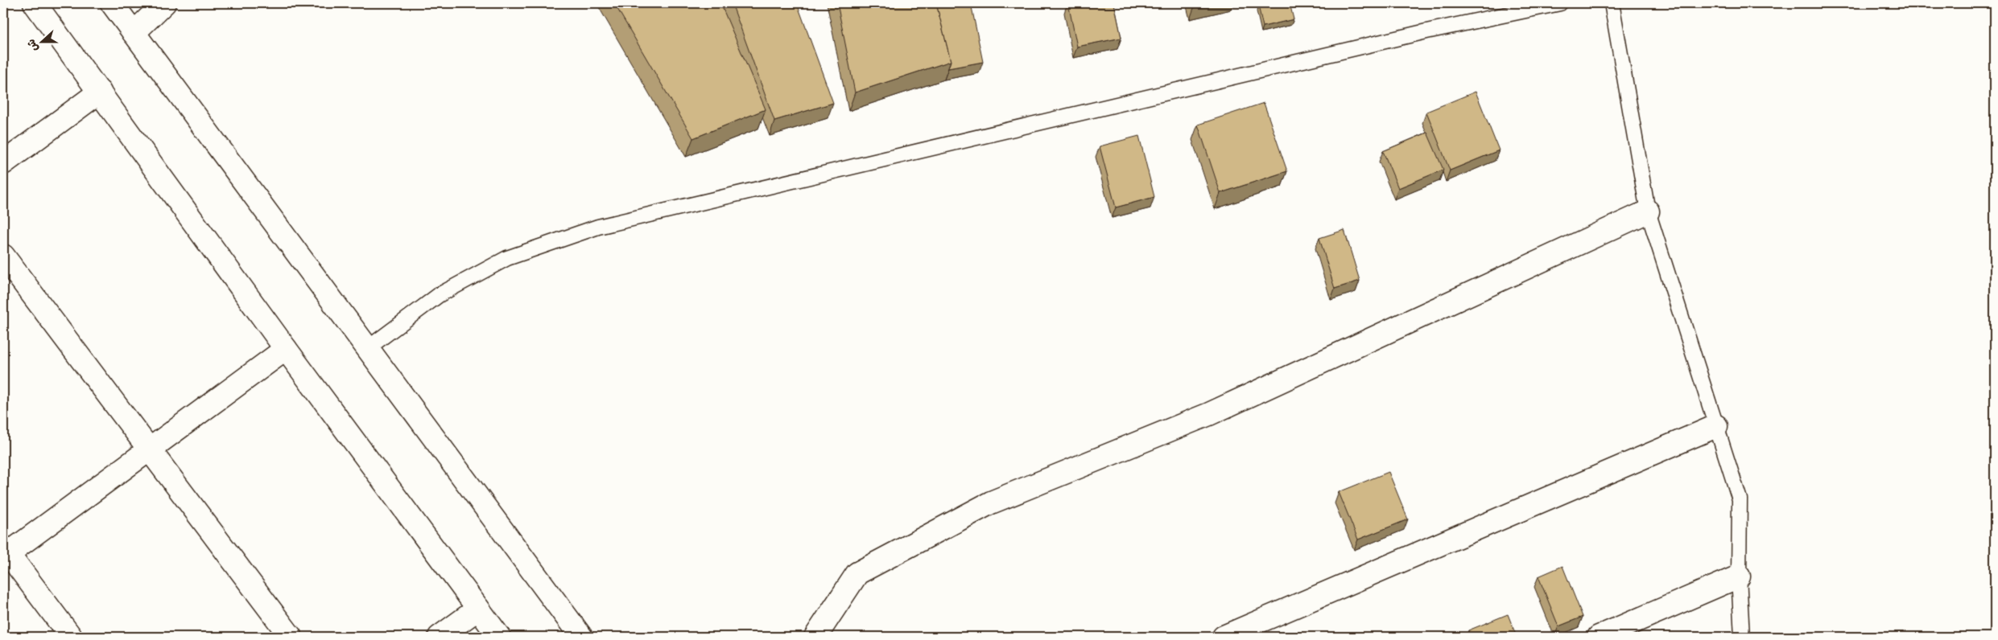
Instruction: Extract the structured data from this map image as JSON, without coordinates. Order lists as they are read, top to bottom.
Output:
{
  "north": "left"
}
